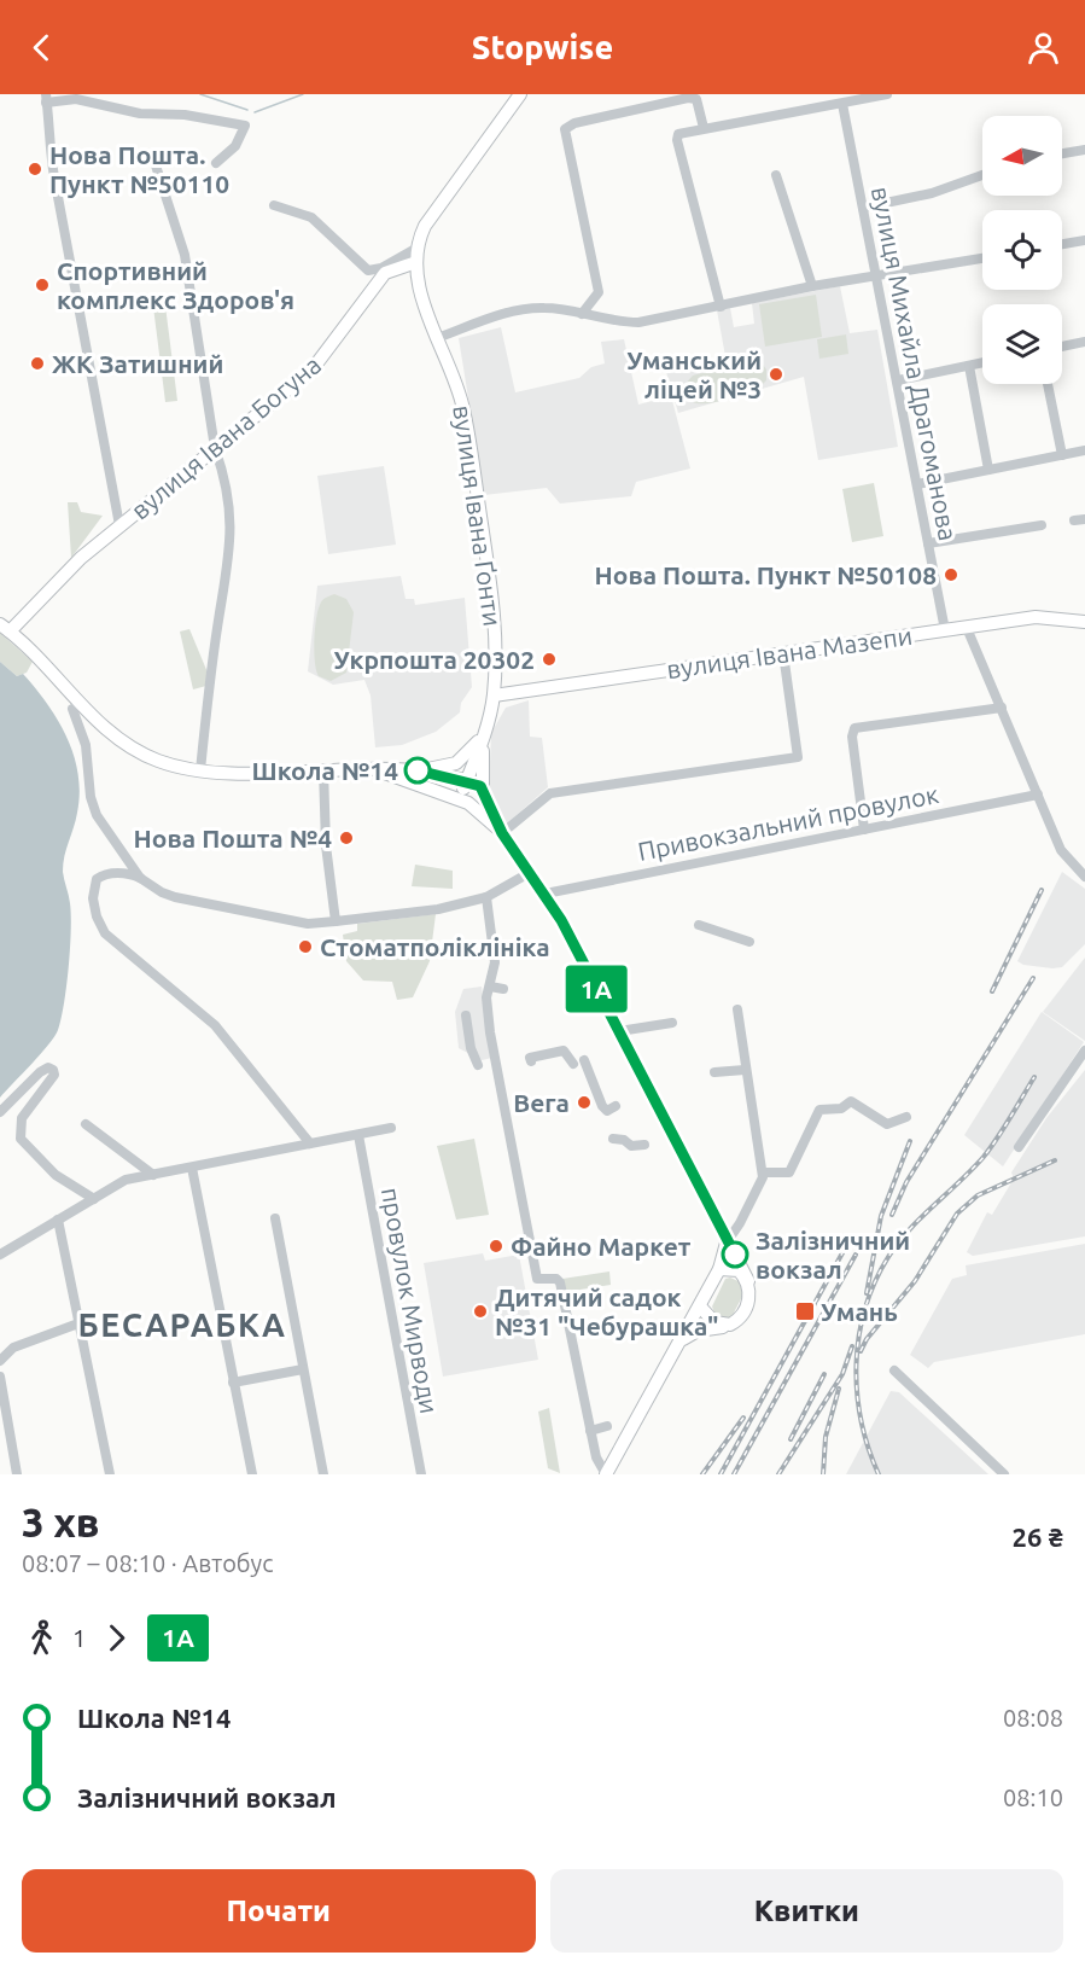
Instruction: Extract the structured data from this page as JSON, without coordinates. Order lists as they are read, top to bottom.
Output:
{
  "streets": {
    "main road": ["вулиця Івана Богуна", "вулиця Івана Ґонти", "вулиця Івана Мазепи"],
    "street": ["вулиця Михайла Драгоманова", "Привокзальний провулок", "провулок Мирводи"]
  },
  "crossings": [
    ["вулиця Михайла Драгоманова", "вулиця Івана Мазепи"],
    ["вулиця Івана Богуна", "вулиця Івана Ґонти"],
    ["вулиця Івана Ґонти", "вулиця Івана Мазепи"]
  ],
  "districts": ["БЕСАРАБКА"],
  "places": {
    "other": [
      "Нова Пошта. Пункт №50110",
      "Спортивний комплекс Здоров'я",
      "ЖК Затишний",
      "Уманський ліцей №3",
      "Нова Пошта. Пункт №50108",
      "Укрпошта 20302",
      "Школа №14",
      "Нова Пошта №4",
      "Стоматполіклініка",
      "Вега",
      "Файно Маркет",
      "Залізничний вокзал",
      "Дитячий садок №31 \"Чебурашка\""
    ],
    "transit": ["Умань"]
  },
  "lines": ["bus line 1А"],
  "north": "left",
  "page": {
    "header": "Stopwise",
    "on_map": "1А",
    "heading": ["3 хв", "08:07 – 08:10 · Автобус", "26 ₴"],
    "legs": ["1", "1А"],
    "list": [
      {
        "name": "Школа №14",
        "value": "08:08"
      },
      {
        "name": "Залізничний вокзал",
        "value": "08:10"
      }
    ],
    "buttons": ["Почати", "Квитки"]
  }
}
